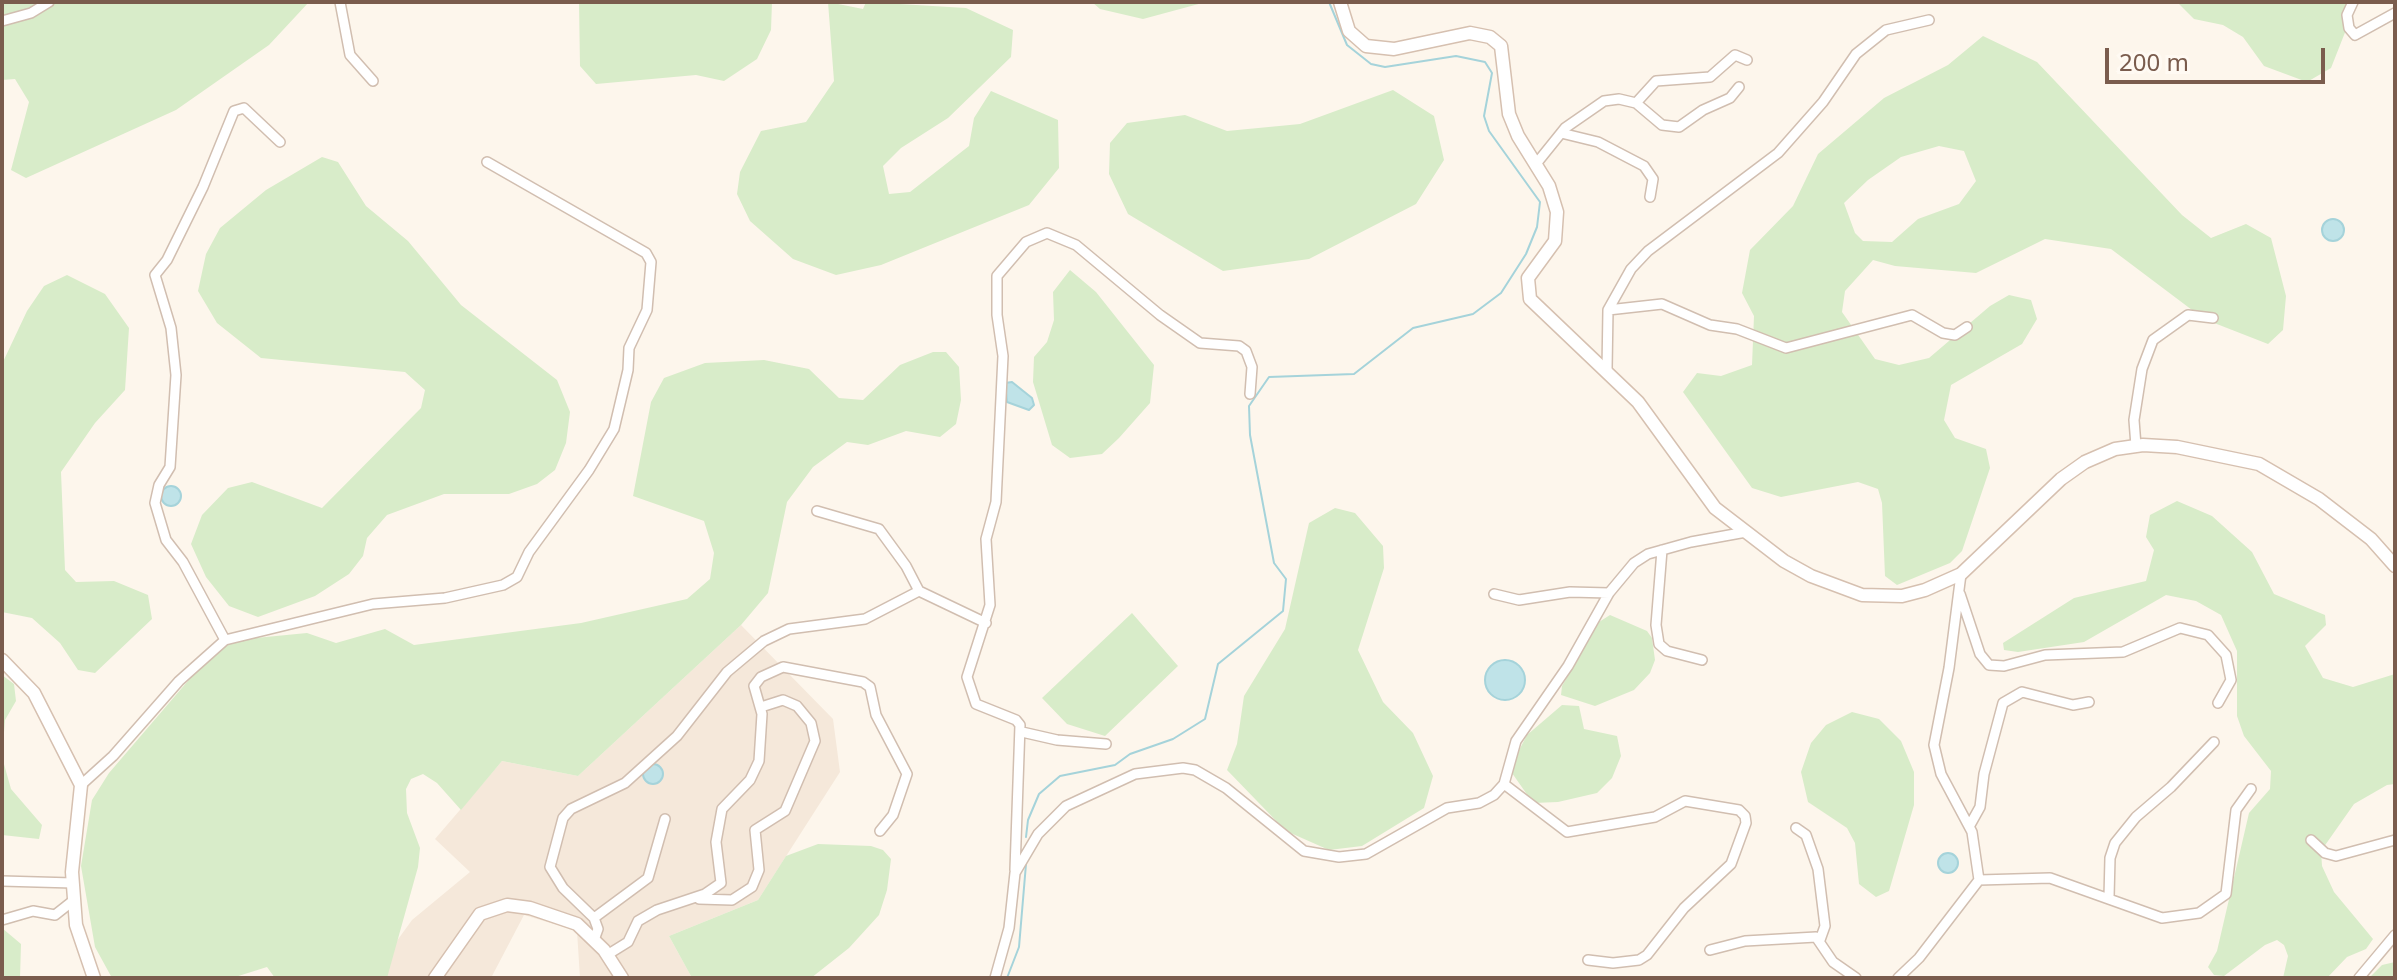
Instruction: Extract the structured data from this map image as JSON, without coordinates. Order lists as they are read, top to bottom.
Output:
{
  "scale_bar": "200 m"
}
